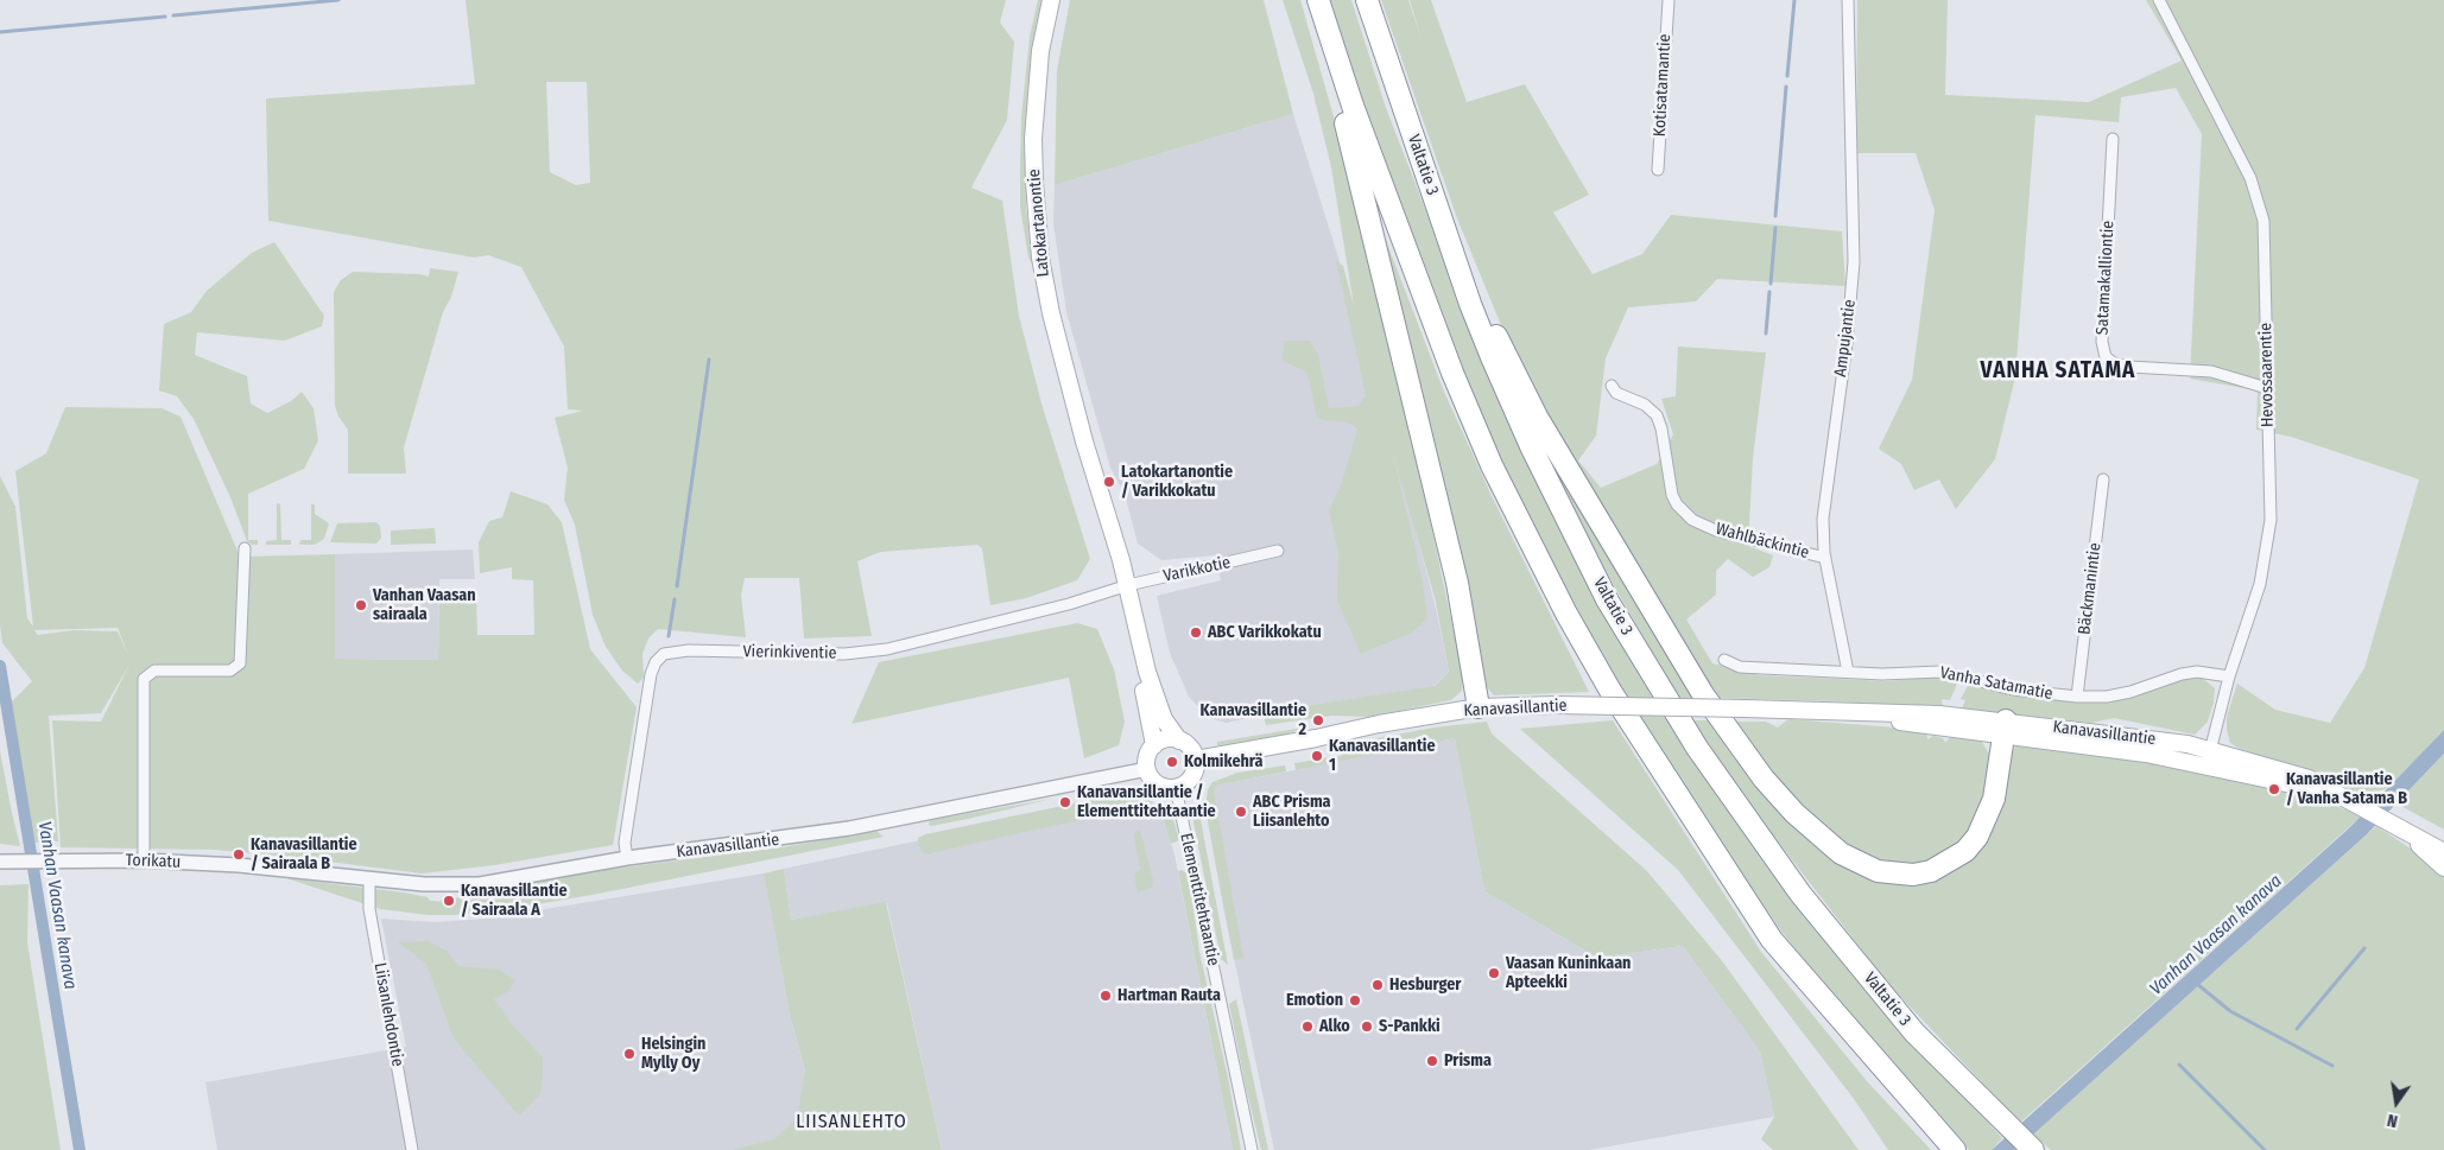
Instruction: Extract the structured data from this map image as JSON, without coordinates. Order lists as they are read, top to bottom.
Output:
{
  "streets": {
    "highway": ["Valtatie 3"],
    "main road": ["Latokartanontie", "Kanavasillantie"],
    "street": [
      "Kotisatamantie",
      "Satamakalliontie",
      "Ampujantie",
      "Hevossaarentie",
      "Wahlbäckintie",
      "Varikkotie",
      "Bäckmanintie",
      "Vierinkiventie",
      "Vanha Satamatie",
      "Torikatu",
      "Elementtitehtaantie",
      "Liisanlehdontie"
    ]
  },
  "crossings": [
    ["Latokartanontie", "Varikkotie"],
    ["Latokartanontie", "Vierinkiventie"],
    ["Latokartanontie", "Kanavasillantie"],
    ["Latokartanontie", "Elementtitehtaantie"],
    ["Satamakalliontie", "Hevossaarentie"],
    ["Ampujantie", "Wahlbäckintie"],
    ["Ampujantie", "Vanha Satamatie"],
    ["Hevossaarentie", "Vanha Satamatie"],
    ["Hevossaarentie", "Kanavasillantie"],
    ["Varikkotie", "Vierinkiventie"],
    ["Bäckmanintie", "Vanha Satamatie"],
    ["Vierinkiventie", "Kanavasillantie"],
    ["Kanavasillantie", "Torikatu"],
    ["Kanavasillantie", "Elementtitehtaantie"],
    ["Kanavasillantie", "Liisanlehdontie"]
  ],
  "districts": ["VANHA SATAMA", "LIISANLEHTO"],
  "water": ["Vanhan Vaasan kanava"],
  "places": [
    "Latokartanontie / Varikkokatu",
    "Vanhan Vaasan sairaala",
    "ABC Varikkokatu",
    "Kanavasillantie 2",
    "Kanavasillantie 1",
    "Kolmikehrä",
    "Kanavasillantie / Vanha Satama B",
    "Kanavansillantie / Elementtitehtaantie",
    "ABC Prisma Liisanlehto",
    "Kanavasillantie / Sairaala B",
    "Kanavasillantie / Sairaala A",
    "Vaasan Kuninkaan Apteekki",
    "Hesburger",
    "Hartman Rauta",
    "Emotion",
    "Alko",
    "S-Pankki",
    "Helsingin Mylly Oy",
    "Prisma"
  ],
  "north": "bottom"
}
